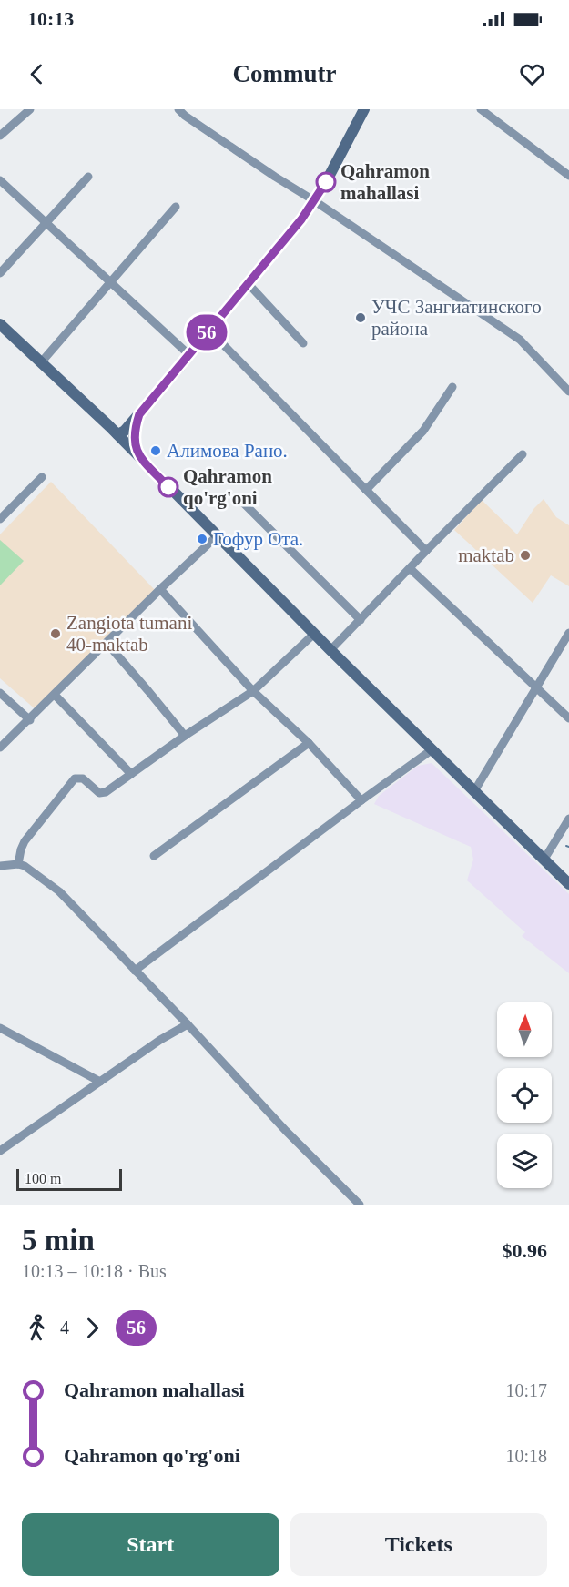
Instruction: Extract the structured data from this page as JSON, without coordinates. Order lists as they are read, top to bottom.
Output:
{
  "places": [
    "Qahramon mahallasi",
    "УЧС Зангиатинского района",
    "Алимова Рано.",
    "Qahramon qo'rg'oni",
    "Гофур Ота.",
    "maktab",
    "Zangiota tumani 40-maktab"
  ],
  "lines": ["bus line 56"],
  "scale_bar": "100 m",
  "north": "top",
  "page": {
    "status": "10:13",
    "header": "Commutr",
    "on_map": "56",
    "scale": "100 m",
    "heading": ["5 min", "10:13 – 10:18 · Bus", "$0.96"],
    "legs": ["4", "56"],
    "list": [
      {
        "name": "Qahramon mahallasi",
        "value": "10:17"
      },
      {
        "name": "Qahramon qo'rg'oni",
        "value": "10:18"
      }
    ],
    "buttons": ["Start", "Tickets"]
  }
}
